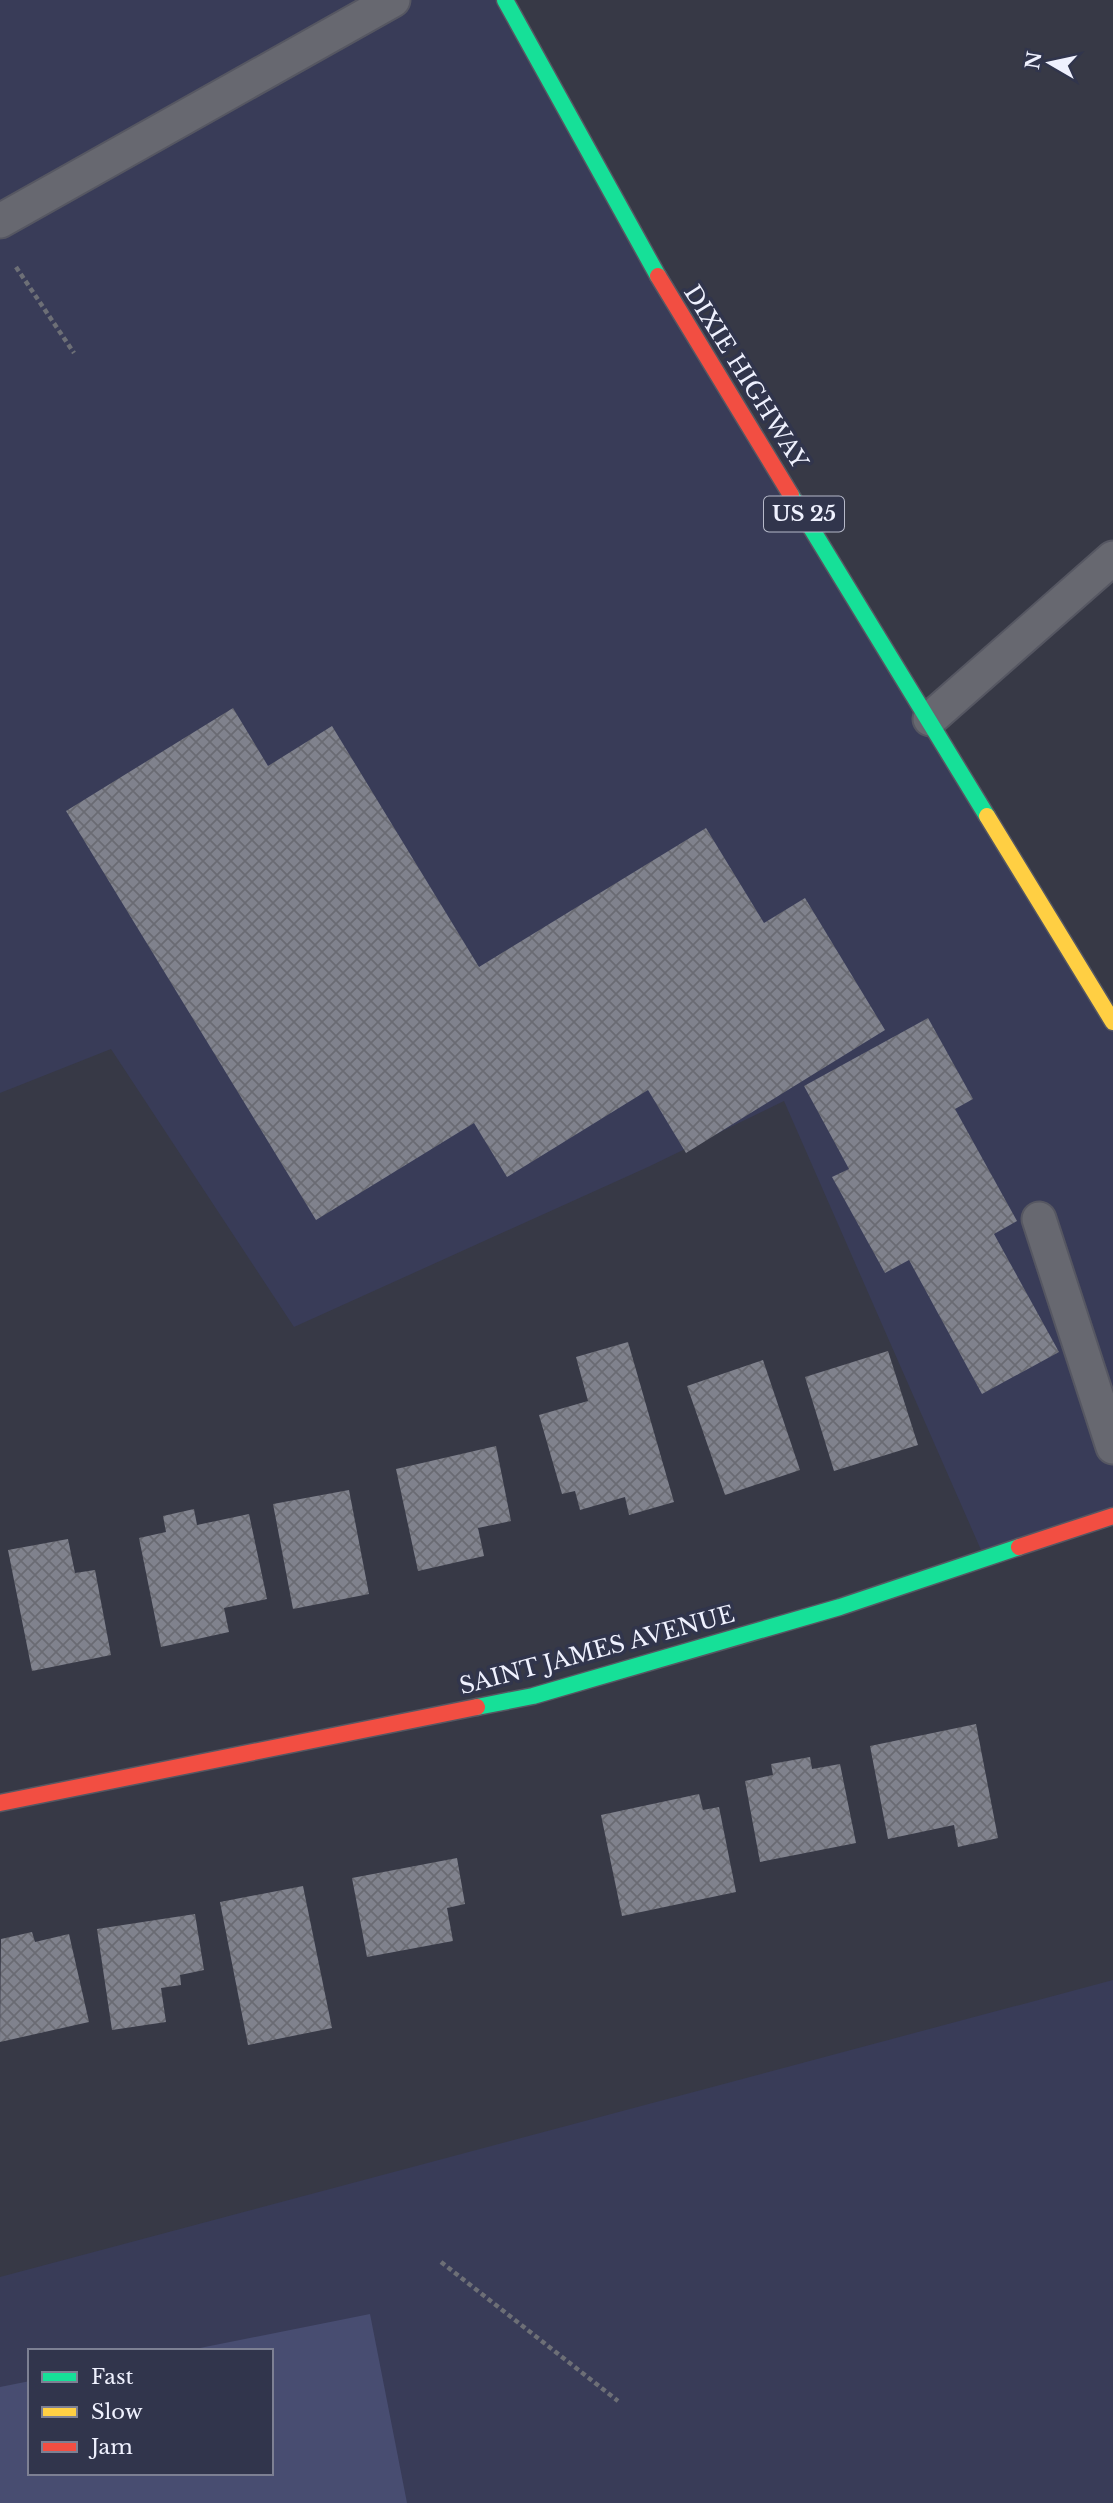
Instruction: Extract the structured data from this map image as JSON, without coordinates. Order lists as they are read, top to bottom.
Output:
{
  "streets": {
    "main road": ["DIXIE HIGHWAY", "US 25", "SAINT JAMES AVENUE"]
  },
  "legend": ["Fast", "Slow", "Jam"],
  "north": "left"
}
